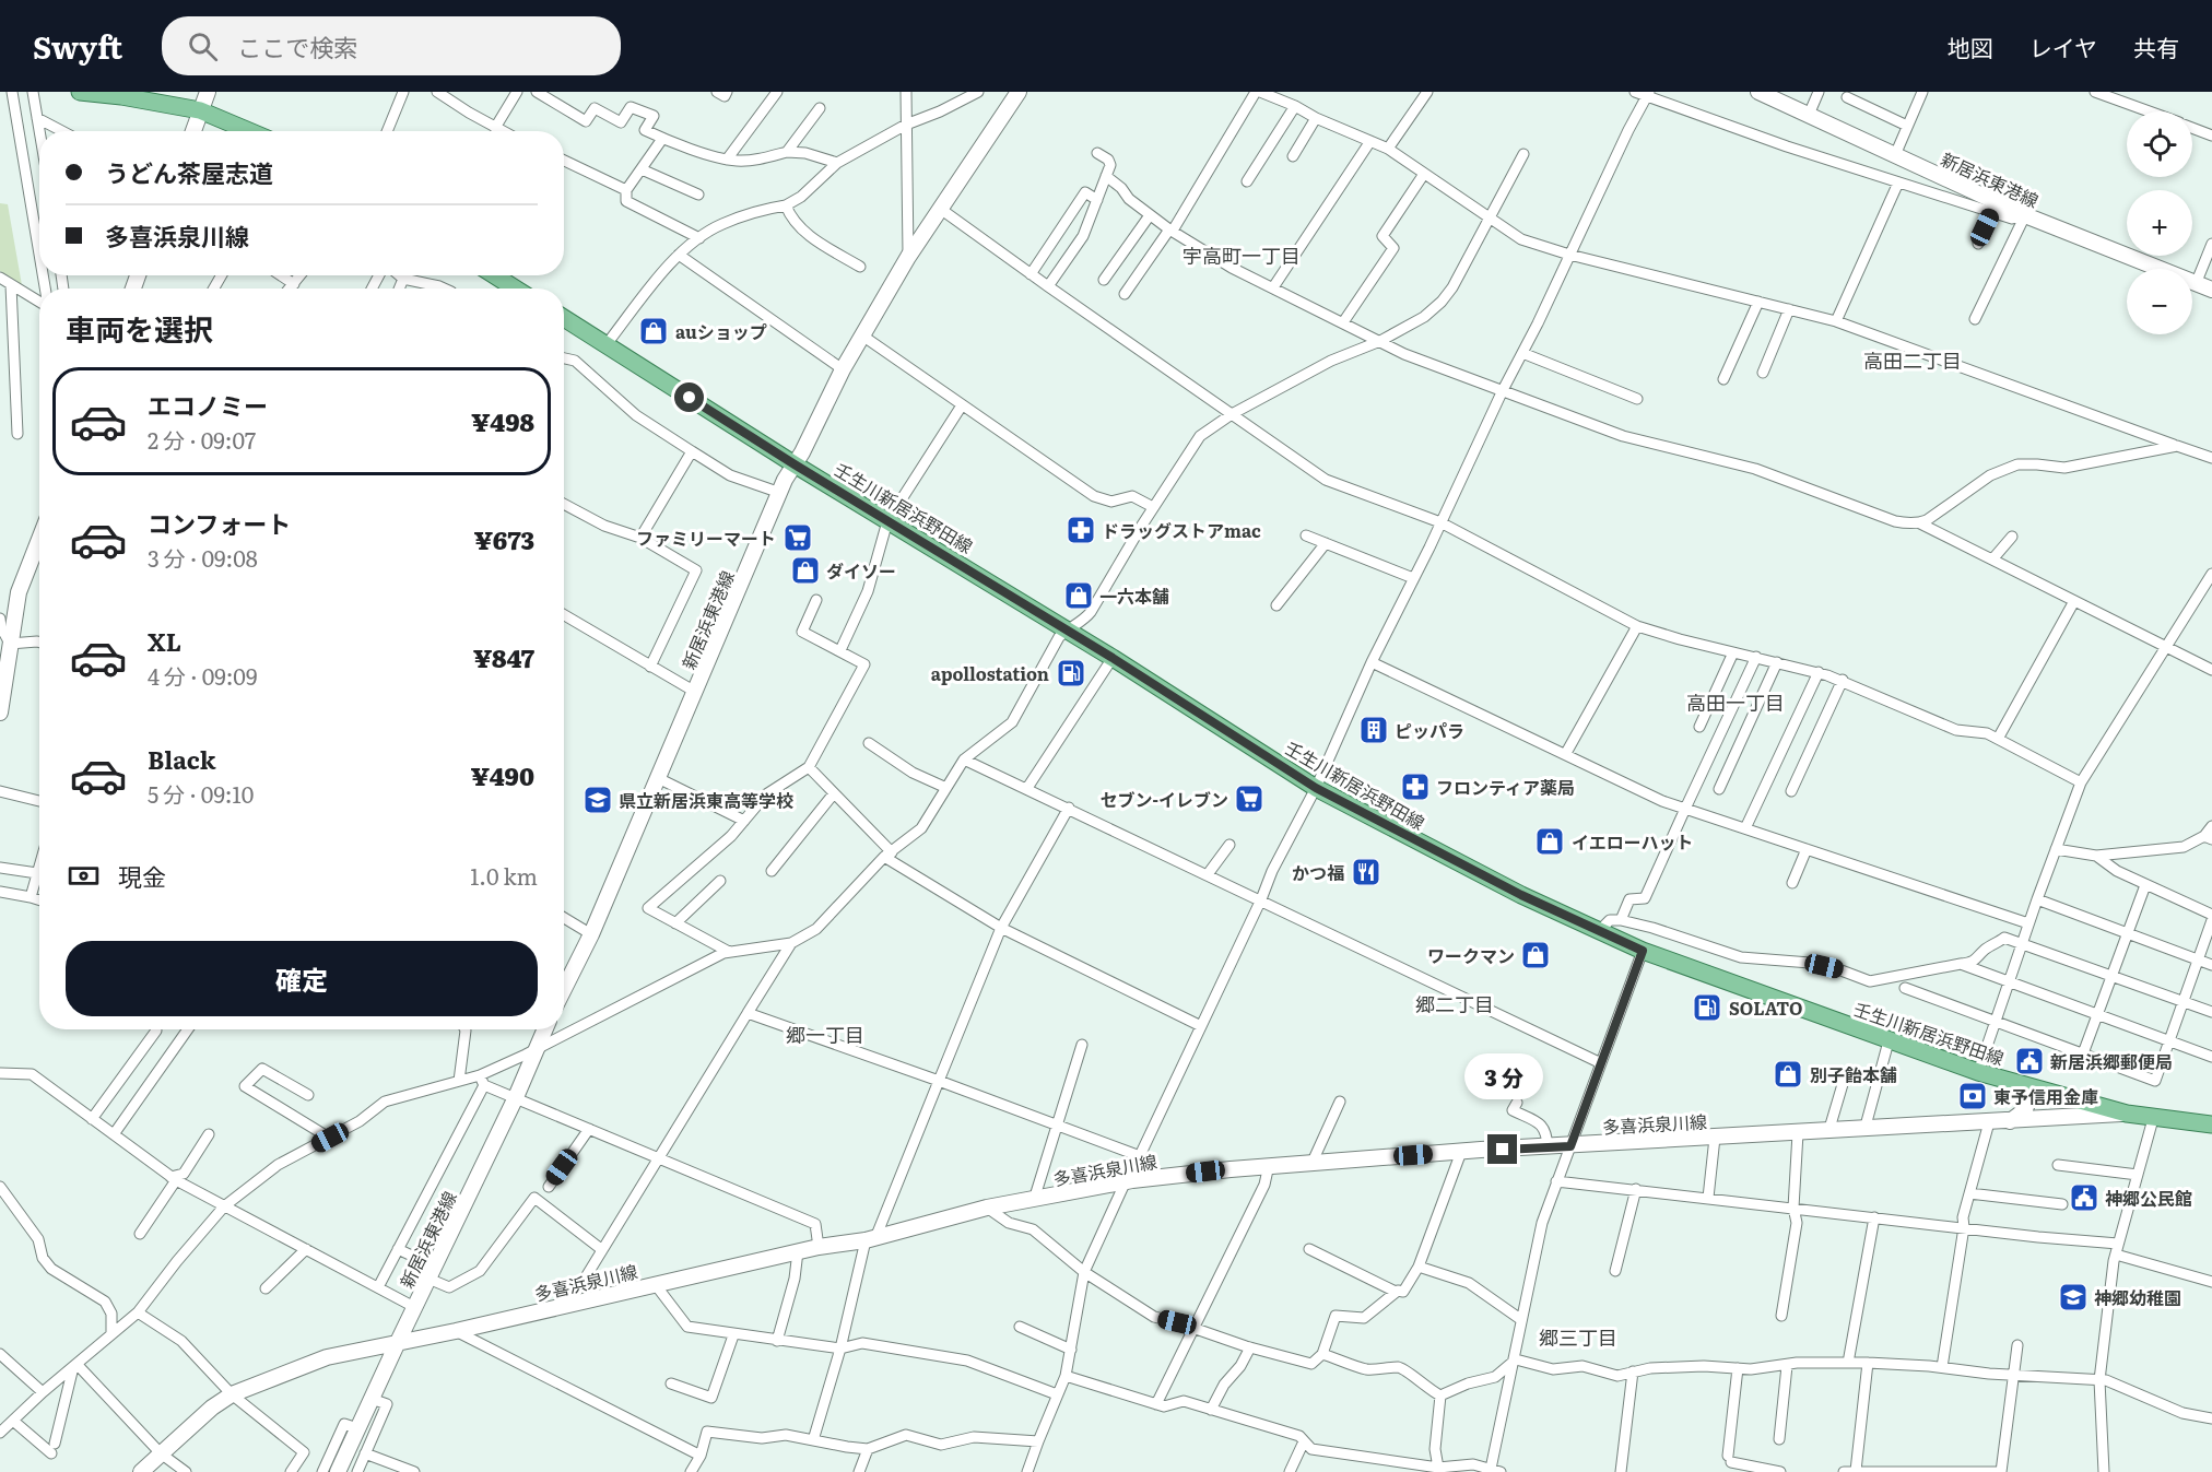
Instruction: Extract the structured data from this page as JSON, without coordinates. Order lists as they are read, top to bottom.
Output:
{
  "streets": {
    "main road": ["新居浜東港線", "壬生川新居浜野田線", "多喜浜泉川線"]
  },
  "crossings": [
    ["新居浜東港線", "壬生川新居浜野田線"],
    ["新居浜東港線", "多喜浜泉川線"],
    ["壬生川新居浜野田線", "多喜浜泉川線"]
  ],
  "districts": [
    "宇高町一丁目",
    "高田二丁目",
    "高田一丁目",
    "郷二丁目",
    "郷一丁目",
    "郷三丁目"
  ],
  "places": {
    "shop": [
      "auショップ",
      "ダイソー",
      "一六本舗",
      "イエローハット",
      "ワークマン",
      "別子飴本舗"
    ],
    "pharmacy": ["ドラッグストアmac", "フロンティア薬局"],
    "supermarket": ["ファミリーマート", "セブン-イレブン"],
    "fuel station": ["apollostation", "SOLATO"],
    "building": ["ピッパラ"],
    "school or university": ["県立新居浜東高等学校", "神郷幼稚園"],
    "restaurant": ["かつ福"],
    "public building": ["新居浜郷郵便局", "神郷公民館"],
    "bank": ["東予信用金庫"]
  },
  "page": {
    "header": "Swyft",
    "search": "ここで検索",
    "nav": ["地図", "レイヤ", "共有"],
    "map_buttons": ["+", "−"],
    "banner": ["うどん茶屋志道", "多喜浜泉川線"],
    "heading": "車両を選択",
    "list": [
      {
        "name": "エコノミー",
        "note": "2 分 · 09:07",
        "value": "¥498"
      },
      {
        "name": "コンフォート",
        "note": "3 分 · 09:08",
        "value": "¥673"
      },
      {
        "name": "XL",
        "note": "4 分 · 09:09",
        "value": "¥847"
      },
      {
        "name": "Black",
        "note": "5 分 · 09:10",
        "value": "¥490"
      }
    ],
    "pay": ["現金", "1.0 km"],
    "buttons": "確定",
    "bubble": "3 分"
  }
}
